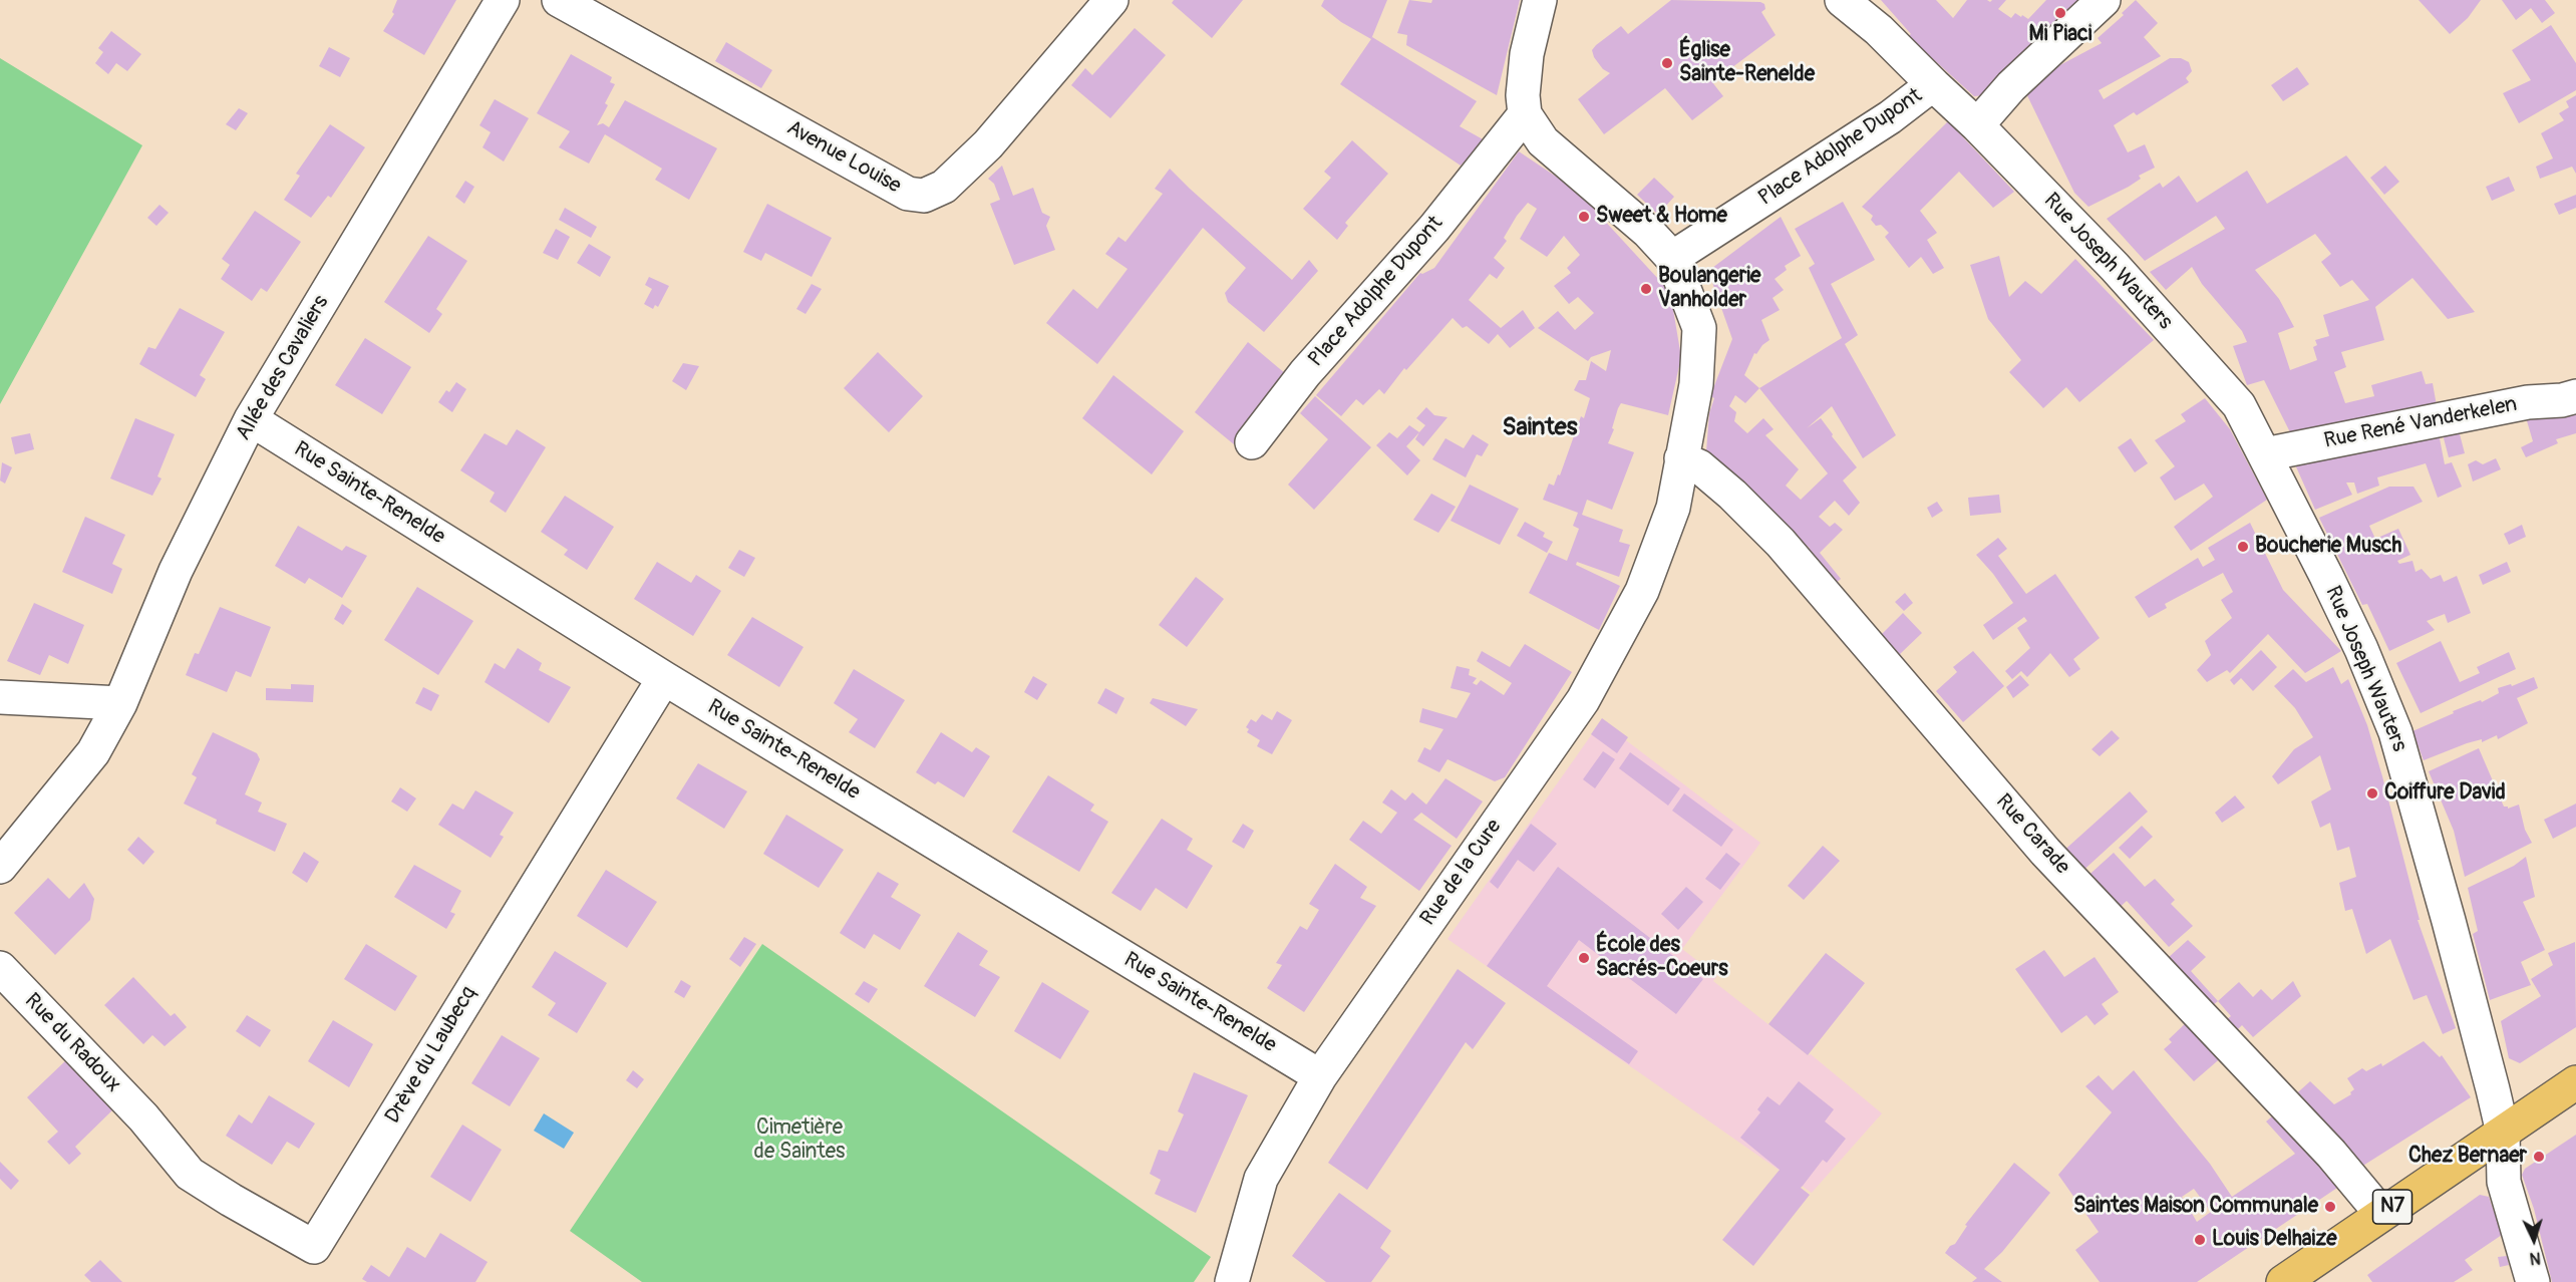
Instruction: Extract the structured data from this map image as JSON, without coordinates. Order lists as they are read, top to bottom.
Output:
{
  "streets": {
    "main road": ["N7"],
    "street": [
      "Place Adolphe Dupont",
      "Avenue Louise",
      "Rue Joseph Wauters",
      "Allée des Cavaliers",
      "Rue René Vanderkelen",
      "Rue Sainte-Renelde",
      "Rue Carade",
      "Rue de la Cure",
      "Rue du Radoux",
      "Drève du Laubecq"
    ]
  },
  "crossings": [
    ["Place Adolphe Dupont", "Rue Joseph Wauters"],
    ["Rue Joseph Wauters", "Rue René Vanderkelen"],
    ["Rue Joseph Wauters", "N7"],
    ["Allée des Cavaliers", "Rue Sainte-Renelde"],
    ["Rue Sainte-Renelde", "Rue de la Cure"],
    ["Rue Sainte-Renelde", "Drève du Laubecq"],
    ["Rue Carade", "Rue de la Cure"],
    ["Rue Carade", "N7"],
    ["Rue du Radoux", "Drève du Laubecq"]
  ],
  "districts": ["Saintes"],
  "parks": ["Cimetière de Saintes"],
  "places": [
    "Mi Piaci",
    "Église Sainte-Renelde",
    "Sweet & Home",
    "Boulangerie Vanholder",
    "Boucherie Musch",
    "Coiffure David",
    "École des Sacrés-Coeurs",
    "Chez Bernaer",
    "Saintes Maison Communale",
    "Louis Delhaize"
  ],
  "north": "bottom"
}
